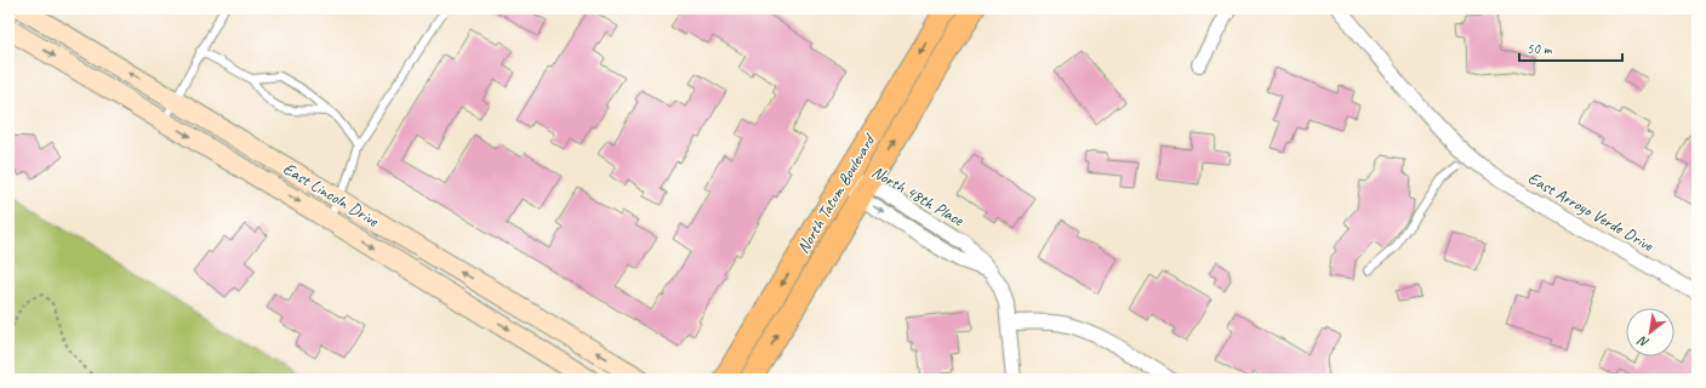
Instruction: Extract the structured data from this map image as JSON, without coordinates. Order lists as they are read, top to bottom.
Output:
{
  "streets": {
    "main road": ["East Lincoln Drive", "North Tatum Boulevard"],
    "street": ["North 48th Place", "East Arroyo Verde Drive"]
  },
  "crossings": [
    ["North Tatum Boulevard", "North 48th Place"]
  ],
  "scale_bar": "50 m",
  "north": "bottom left"
}
